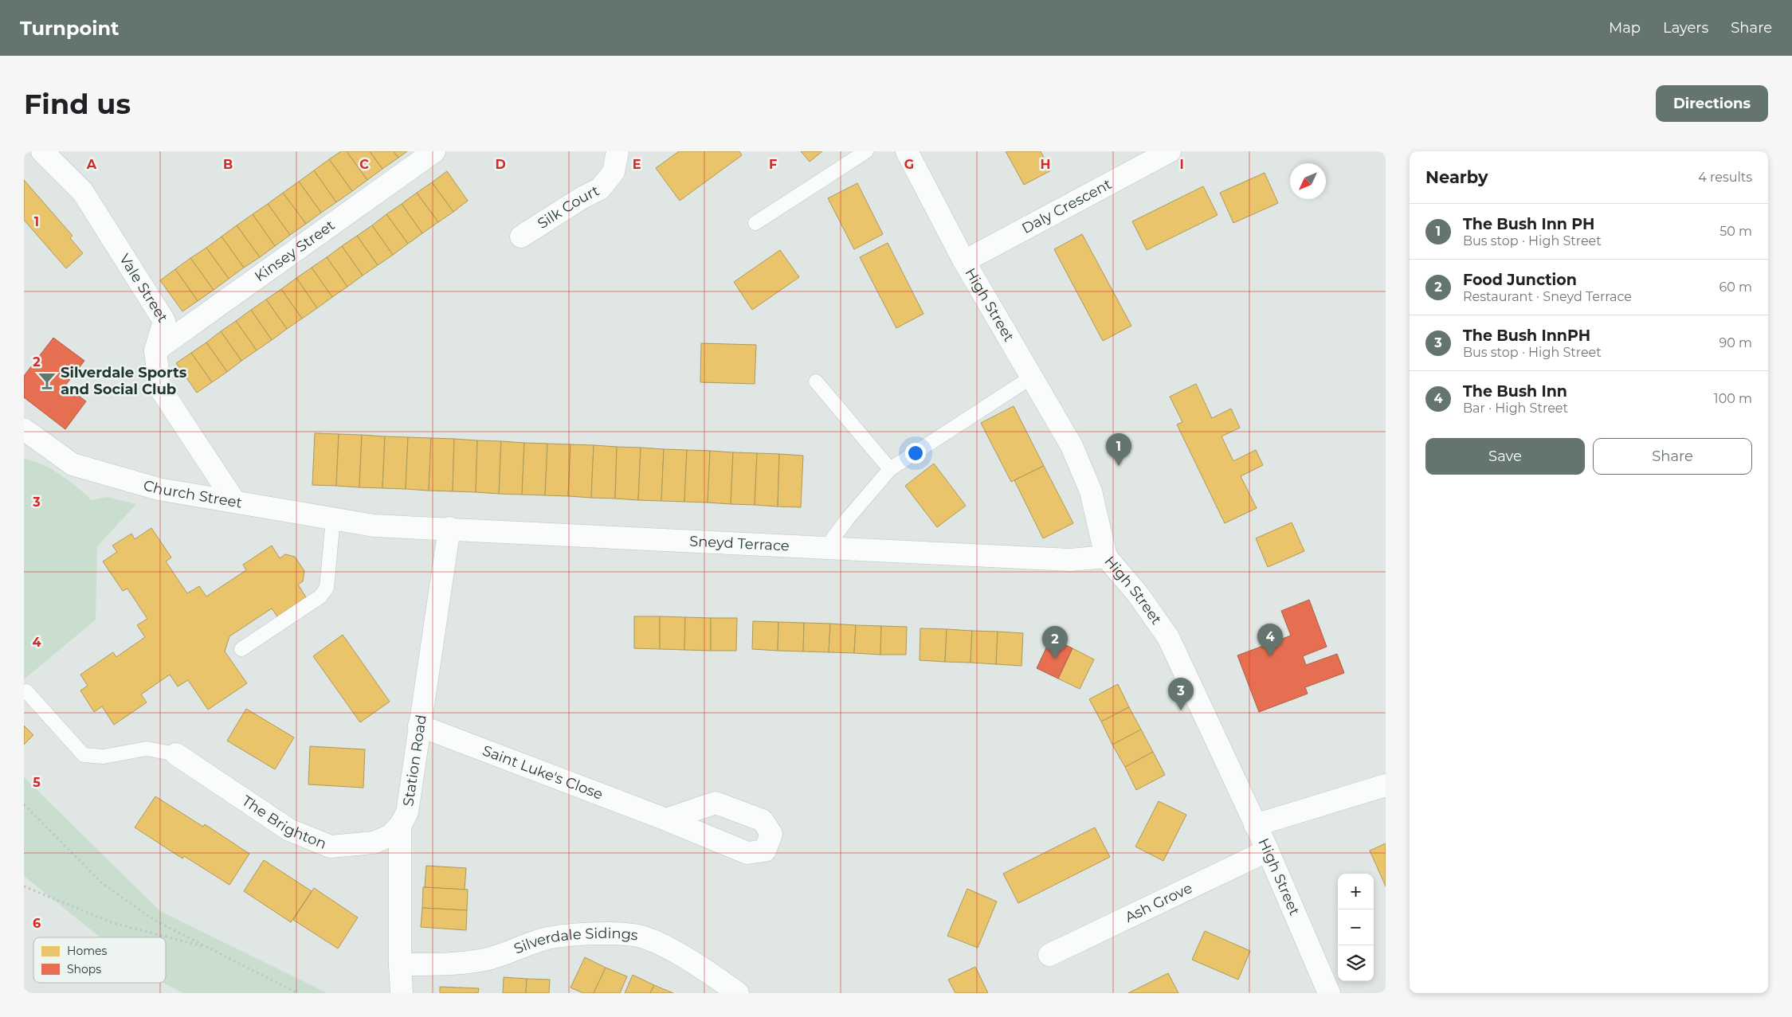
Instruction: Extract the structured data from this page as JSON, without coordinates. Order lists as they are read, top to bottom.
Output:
{
  "streets": {
    "street": [
      "Daly Crescent",
      "Silk Court",
      "Kinsey Street",
      "Vale Street",
      "High Street",
      "Church Street",
      "Sneyd Terrace",
      "Station Road",
      "Saint Luke's Close",
      "The Brighton",
      "Ash Grove",
      "Silverdale Sidings"
    ]
  },
  "crossings": [
    ["Daly Crescent", "High Street"],
    ["Kinsey Street", "Vale Street"],
    ["Vale Street", "Church Street"],
    ["High Street", "Sneyd Terrace"],
    ["High Street", "Ash Grove"],
    ["Church Street", "Sneyd Terrace"],
    ["Sneyd Terrace", "Station Road"],
    ["Station Road", "Saint Luke's Close"],
    ["Station Road", "The Brighton"],
    ["Station Road", "Silverdale Sidings"]
  ],
  "places": {
    "bar": ["Silverdale Sports and Social Club"]
  },
  "legend": ["Homes", "Shops"],
  "north": "bottom left",
  "page": {
    "header": "Turnpoint",
    "nav": ["Map", "Layers", "Share"],
    "buttons": [
      "Directions",
      ["Save", "Share"]
    ],
    "title": "Find us",
    "heading": ["Nearby", "4 results"],
    "list": [
      {
        "mark": "1",
        "name": "The Bush Inn PH",
        "note": "Bus stop · High Street",
        "value": "50 m"
      },
      {
        "mark": "2",
        "name": "Food Junction",
        "note": "Restaurant · Sneyd Terrace",
        "value": "60 m"
      },
      {
        "mark": "3",
        "name": "The Bush InnPH",
        "note": "Bus stop · High Street",
        "value": "90 m"
      },
      {
        "mark": "4",
        "name": "The Bush Inn",
        "note": "Bar · High Street",
        "value": "100 m"
      }
    ],
    "pins": [
      "1",
      "4",
      "2",
      "3"
    ],
    "map_buttons": ["+", "−"]
  },
  "grid": {
    "columns": [
      "A",
      "B",
      "C",
      "D",
      "E",
      "F",
      "G",
      "H",
      "I"
    ],
    "rows": [
      "1",
      "2",
      "3",
      "4",
      "5",
      "6"
    ]
  }
}
